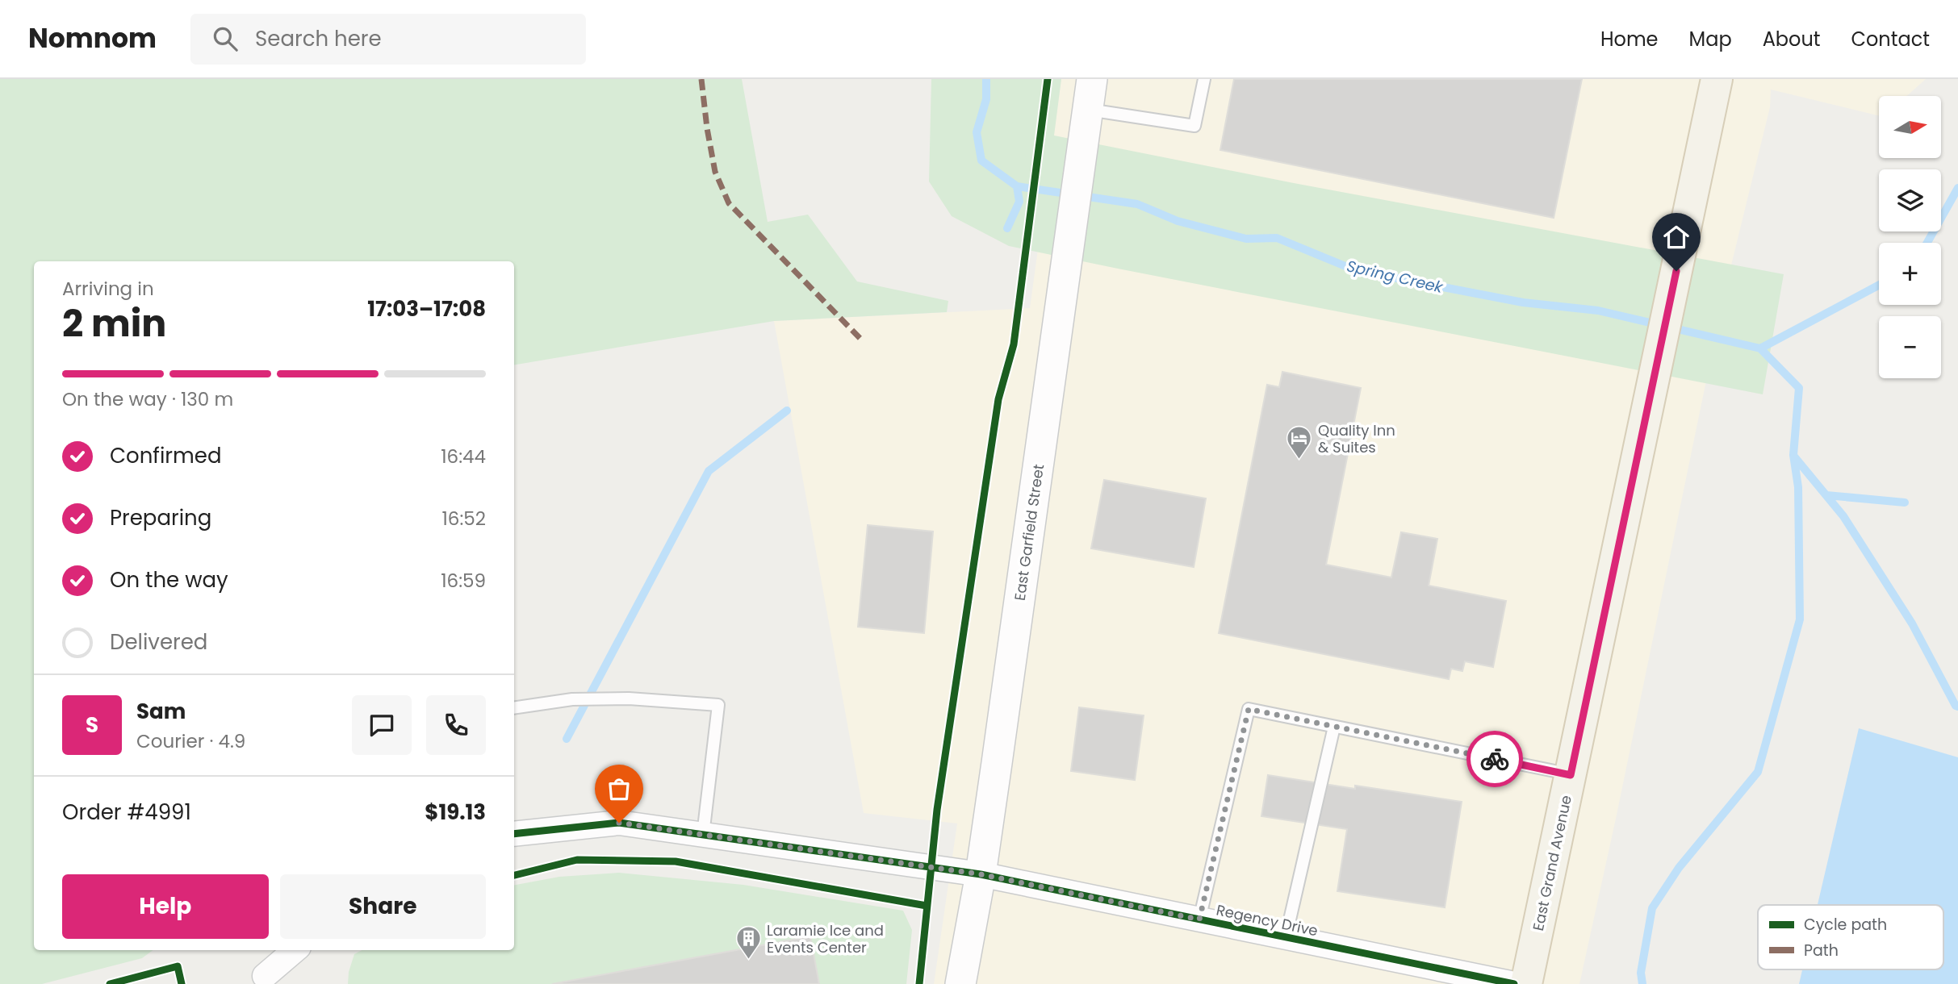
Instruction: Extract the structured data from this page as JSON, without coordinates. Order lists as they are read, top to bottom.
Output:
{
  "streets": {
    "main road": ["East Grand Avenue"],
    "street": ["East Garfield Street", "Regency Drive"]
  },
  "crossings": [
    ["East Garfield Street", "Regency Drive"]
  ],
  "water": ["Spring Creek"],
  "places": {
    "hotel": ["Quality Inn & Suites"],
    "building": ["Laramie Ice and Events Center"]
  },
  "legend": ["Cycle path", "Path"],
  "north": "right",
  "page": {
    "header": "Nomnom",
    "search": "Search here",
    "nav": [
      "Home",
      "Map",
      "About",
      "Contact"
    ],
    "map_buttons": ["+", "−"],
    "heading": ["2 min", "Arriving in", "17:03–17:08"],
    "panel": [
      "Sam",
      "Courier · 4.9",
      "Order #4991",
      "$19.13"
    ],
    "bar": "On the way · 130 m",
    "list": [
      ["Confirmed", "16:44"],
      ["Preparing", "16:52"],
      ["On the way", "16:59"],
      "Delivered"
    ],
    "round": "S",
    "buttons": ["Help", "Share"]
  }
}
